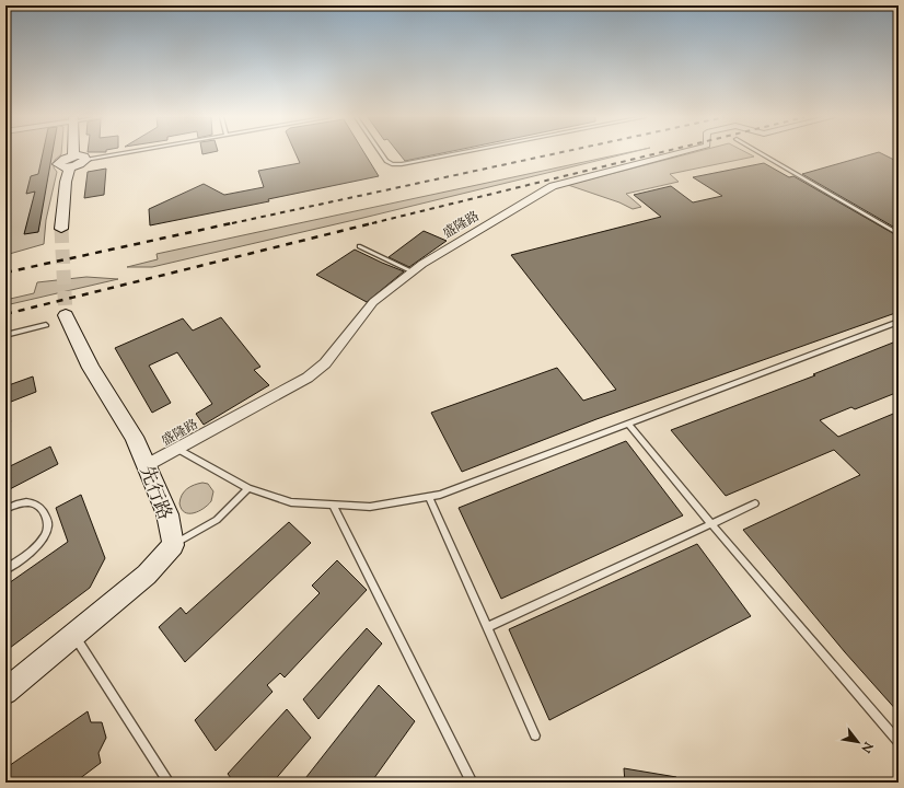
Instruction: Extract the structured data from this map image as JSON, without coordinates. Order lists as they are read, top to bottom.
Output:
{
  "streets": {
    "street": ["盛隆路", "先行路"]
  },
  "crossings": [
    ["盛隆路", "先行路"]
  ],
  "north": "bottom right"
}
